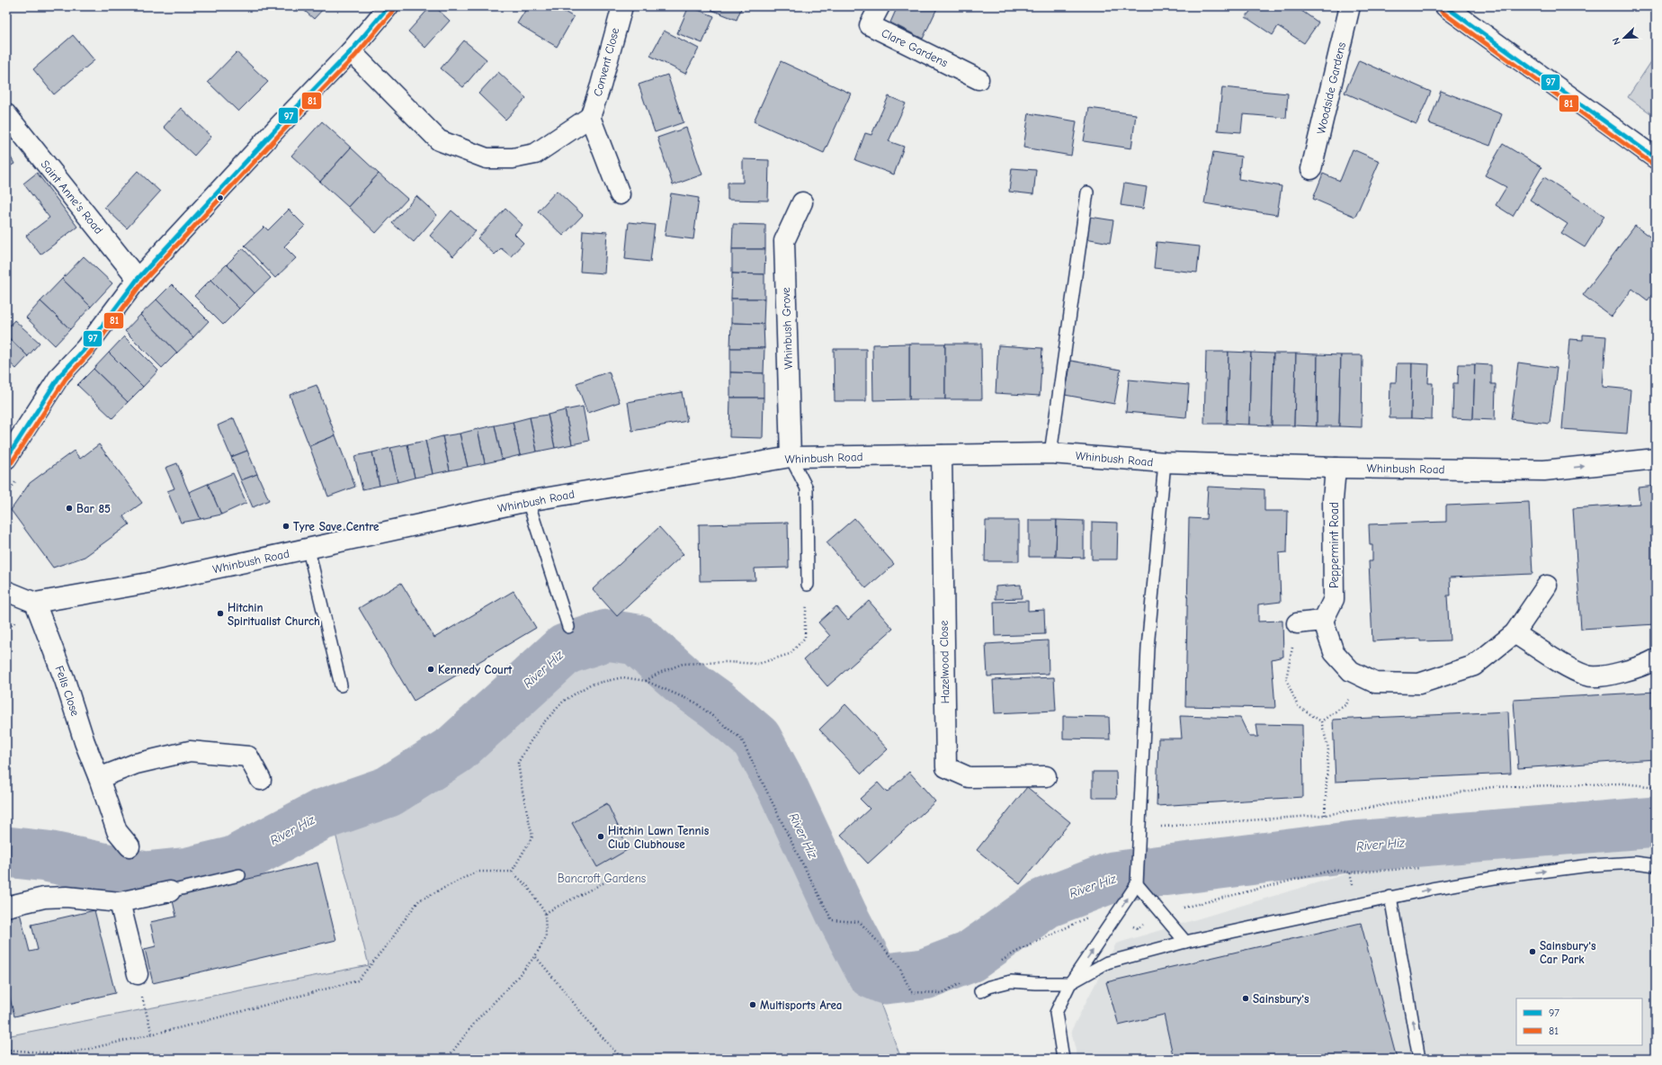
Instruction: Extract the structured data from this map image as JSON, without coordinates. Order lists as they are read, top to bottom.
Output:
{
  "streets": {
    "street": [
      "Clare Gardens",
      "Convent Close",
      "Woodside Gardens",
      "Saint Anne's Road",
      "Whinbush Grove",
      "Whinbush Road",
      "Peppermint Road",
      "Hazelwood Close",
      "Fells Close"
    ]
  },
  "crossings": [
    ["Whinbush Grove", "Whinbush Road"],
    ["Whinbush Road", "Peppermint Road"],
    ["Whinbush Road", "Hazelwood Close"],
    ["Whinbush Road", "Fells Close"]
  ],
  "water": ["River Hiz"],
  "parks": ["Bancroft Gardens"],
  "places": [
    "Bar 85",
    "Tyre Save Centre",
    "Hitchin Spiritualist Church",
    "Kennedy Court",
    "Hitchin Lawn Tennis Club Clubhouse",
    "Sainsbury's Car Park",
    "Sainsbury's",
    "Multisports Area"
  ],
  "lines": ["transit line 97", "transit line 81"],
  "legend": ["97", "81"],
  "north": "bottom left"
}
